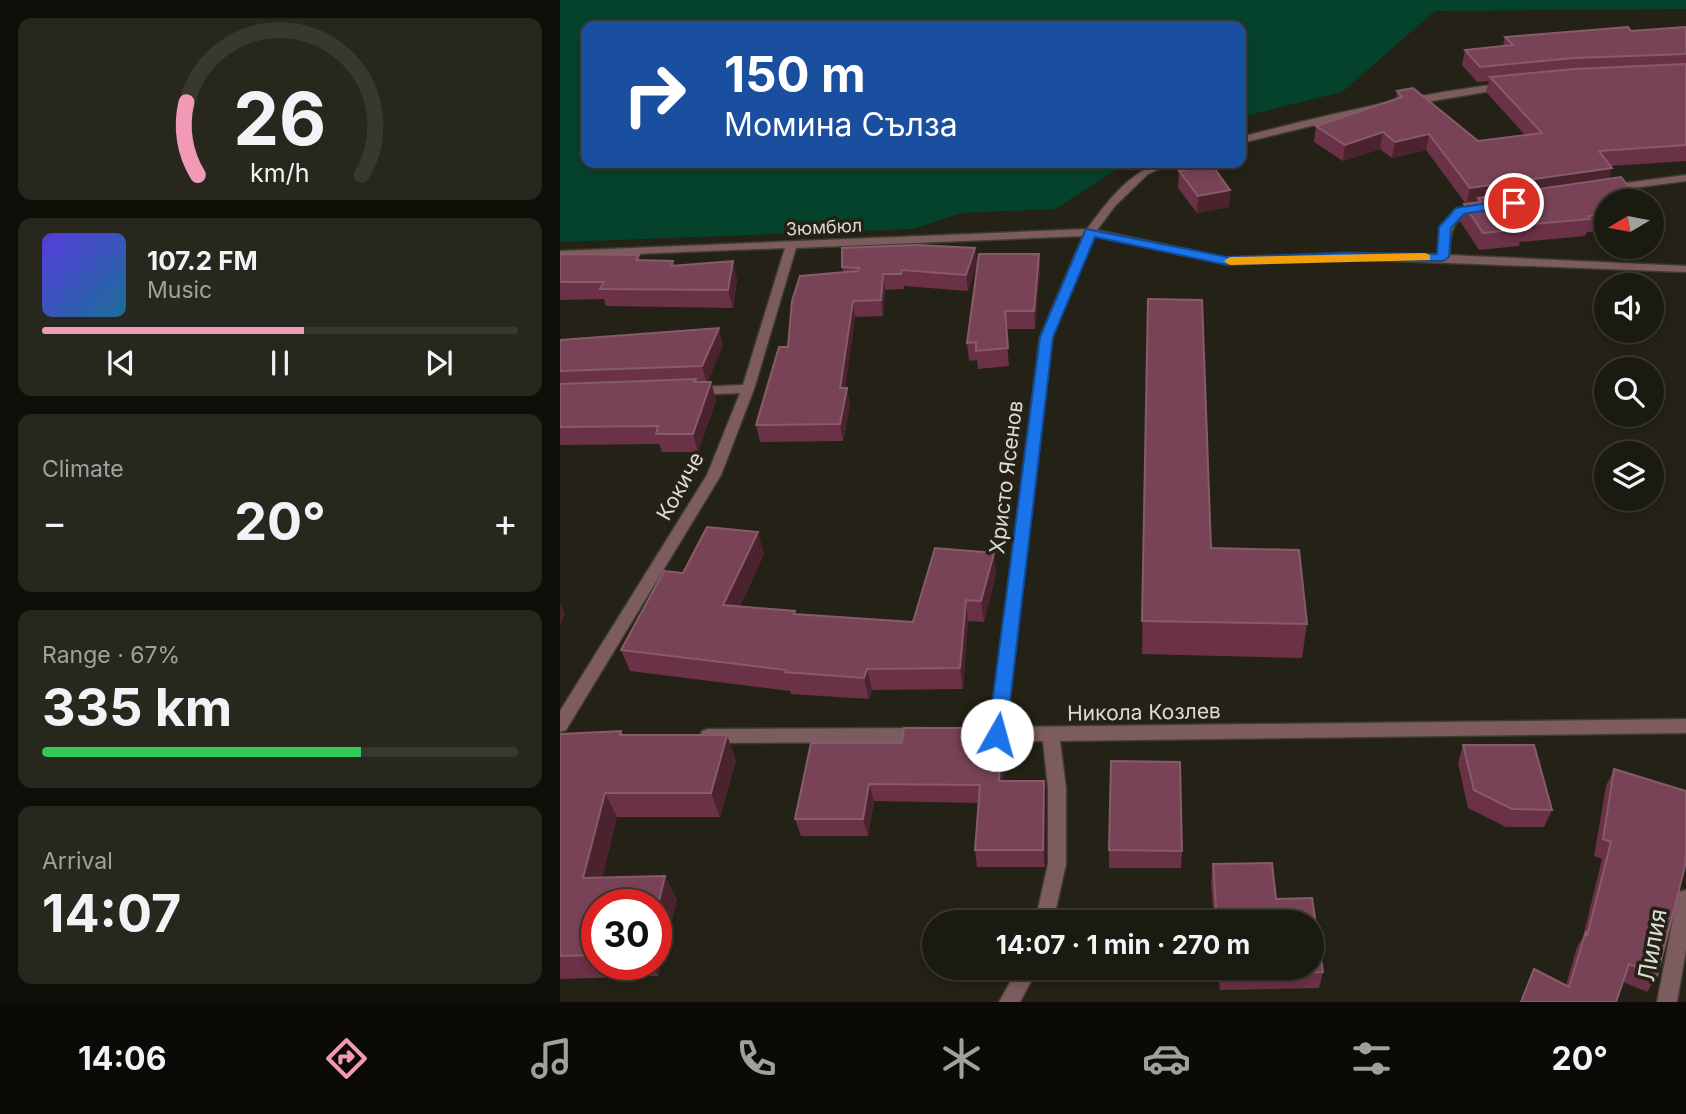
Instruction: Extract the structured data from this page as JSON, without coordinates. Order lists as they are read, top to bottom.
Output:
{
  "streets": {
    "street": [
      "Зюмбюл",
      "Христо Ясенов",
      "Кокиче",
      "Никола Козлев",
      "Лилия"
    ]
  },
  "crossings": [
    ["Зюмбюл", "Христо Ясенов"],
    ["Зюмбюл", "Кокиче"],
    ["Христо Ясенов", "Никола Козлев"]
  ],
  "north": "left",
  "page": {
    "turn": ["150 m", "Момина Сълза"],
    "song": ["107.2 FM", "Music"],
    "tile": [
      "Climate",
      ["Range · 67%", "335 km"],
      ["Arrival", "14:07"]
    ],
    "heat": ["−", "20°", "+"],
    "limit": "30",
    "trip": "14:07 · 1 min · 270 m",
    "tabs": ["14:06", "20°"],
    "gauge": ["26", "km/h"]
  }
}
